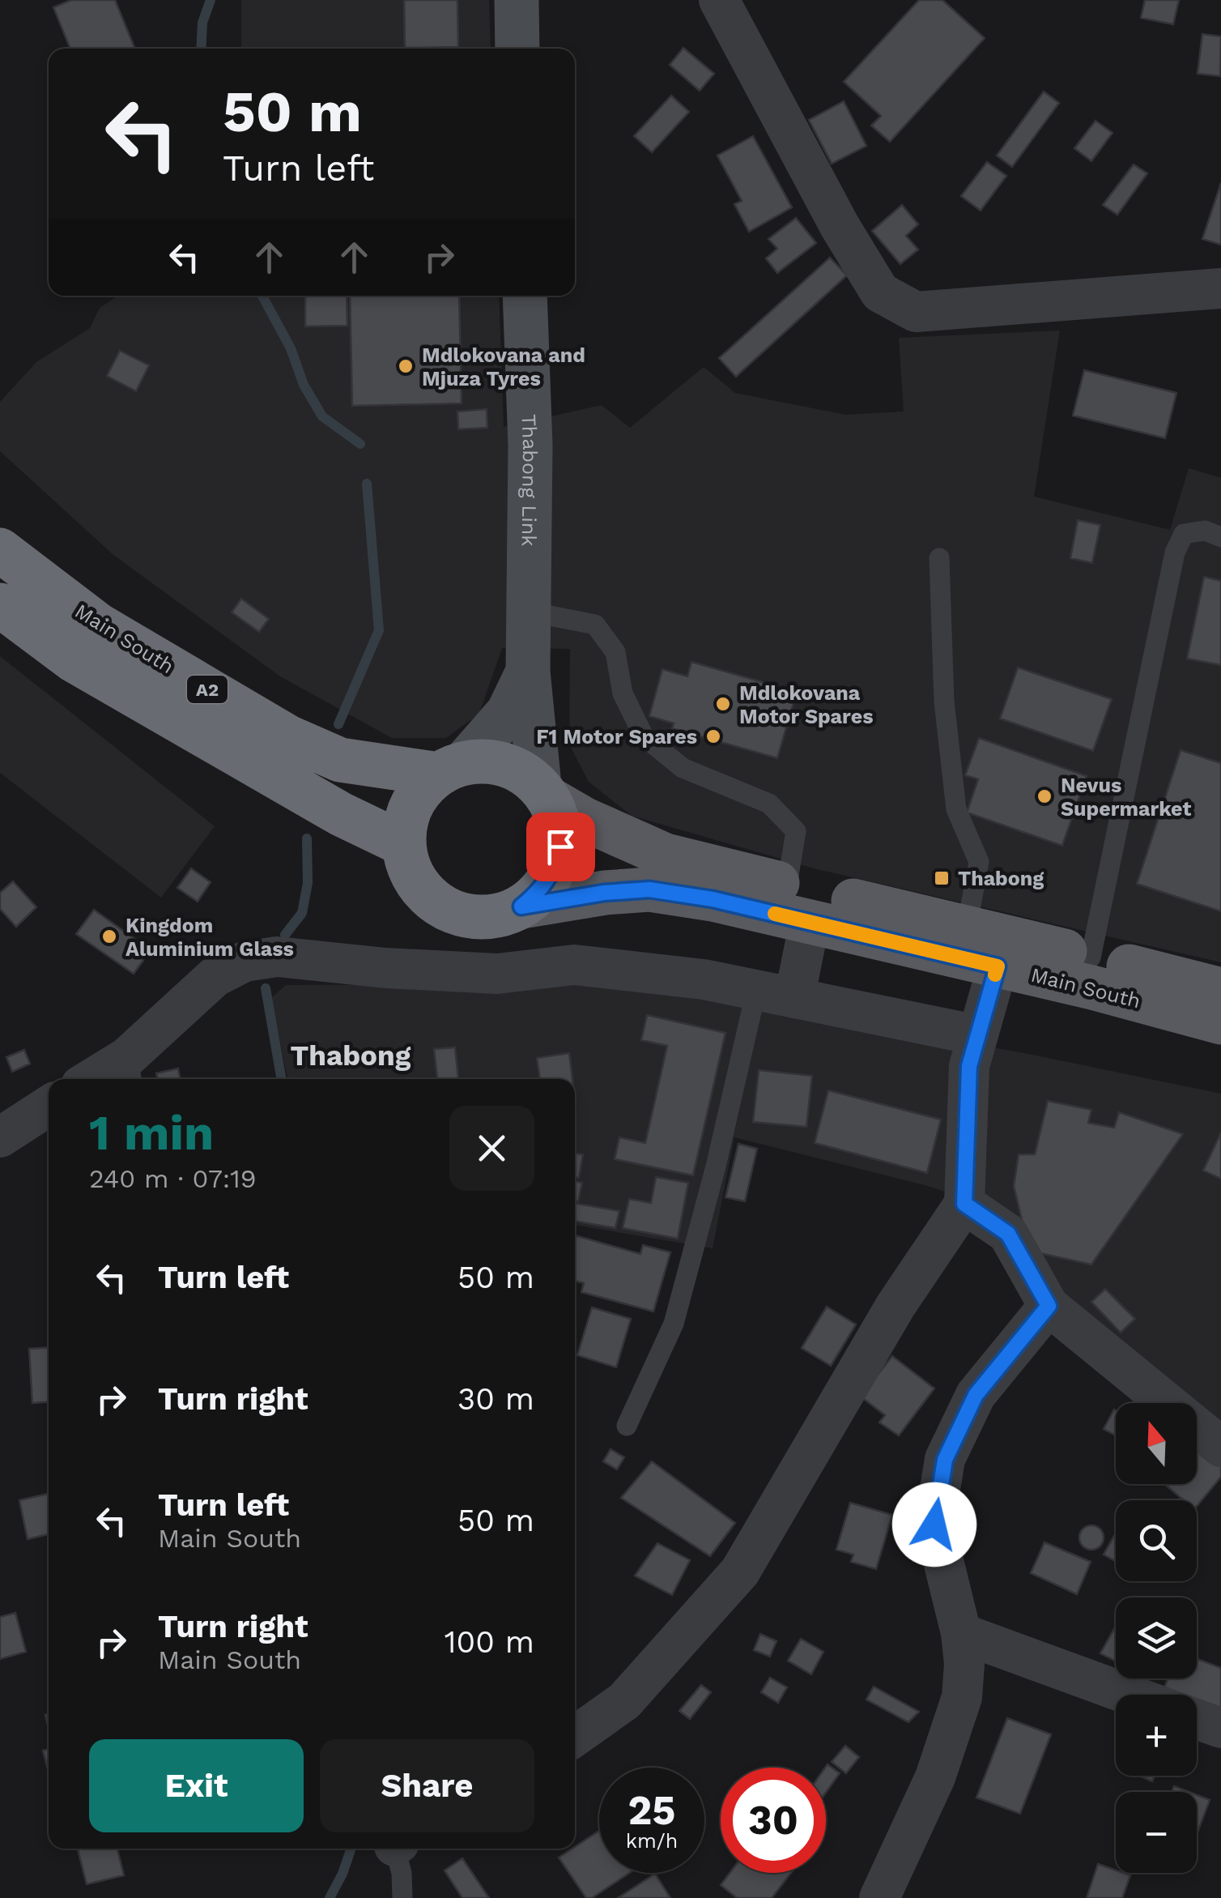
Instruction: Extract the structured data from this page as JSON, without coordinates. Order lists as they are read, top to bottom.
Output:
{
  "streets": {
    "highway": ["Main South", "A2"],
    "main road": ["Thabong Link"]
  },
  "crossings": [
    ["Thabong Link", "Main South"]
  ],
  "districts": ["Thabong"],
  "places": {
    "other": [
      "Mdlokovana and Mjuza Tyres",
      "Mdlokovana Motor Spares",
      "F1 Motor Spares",
      "Nevus Supermarket",
      "Kingdom Aluminium Glass"
    ],
    "transit": ["Thabong"]
  },
  "north": "top",
  "page": {
    "turn": ["50 m", "Turn left"],
    "heading": ["1 min", "240 m · 07:19"],
    "list": [
      {
        "name": "Turn left",
        "value": "50 m"
      },
      {
        "name": "Turn right",
        "value": "30 m"
      },
      {
        "name": "Turn left",
        "note": "Main South",
        "value": "50 m"
      },
      {
        "name": "Turn right",
        "note": "Main South",
        "value": "100 m"
      }
    ],
    "map_buttons": ["+", "−"],
    "buttons": ["Exit", "Share"],
    "speed": "25 km/h",
    "limit": "30"
  }
}
